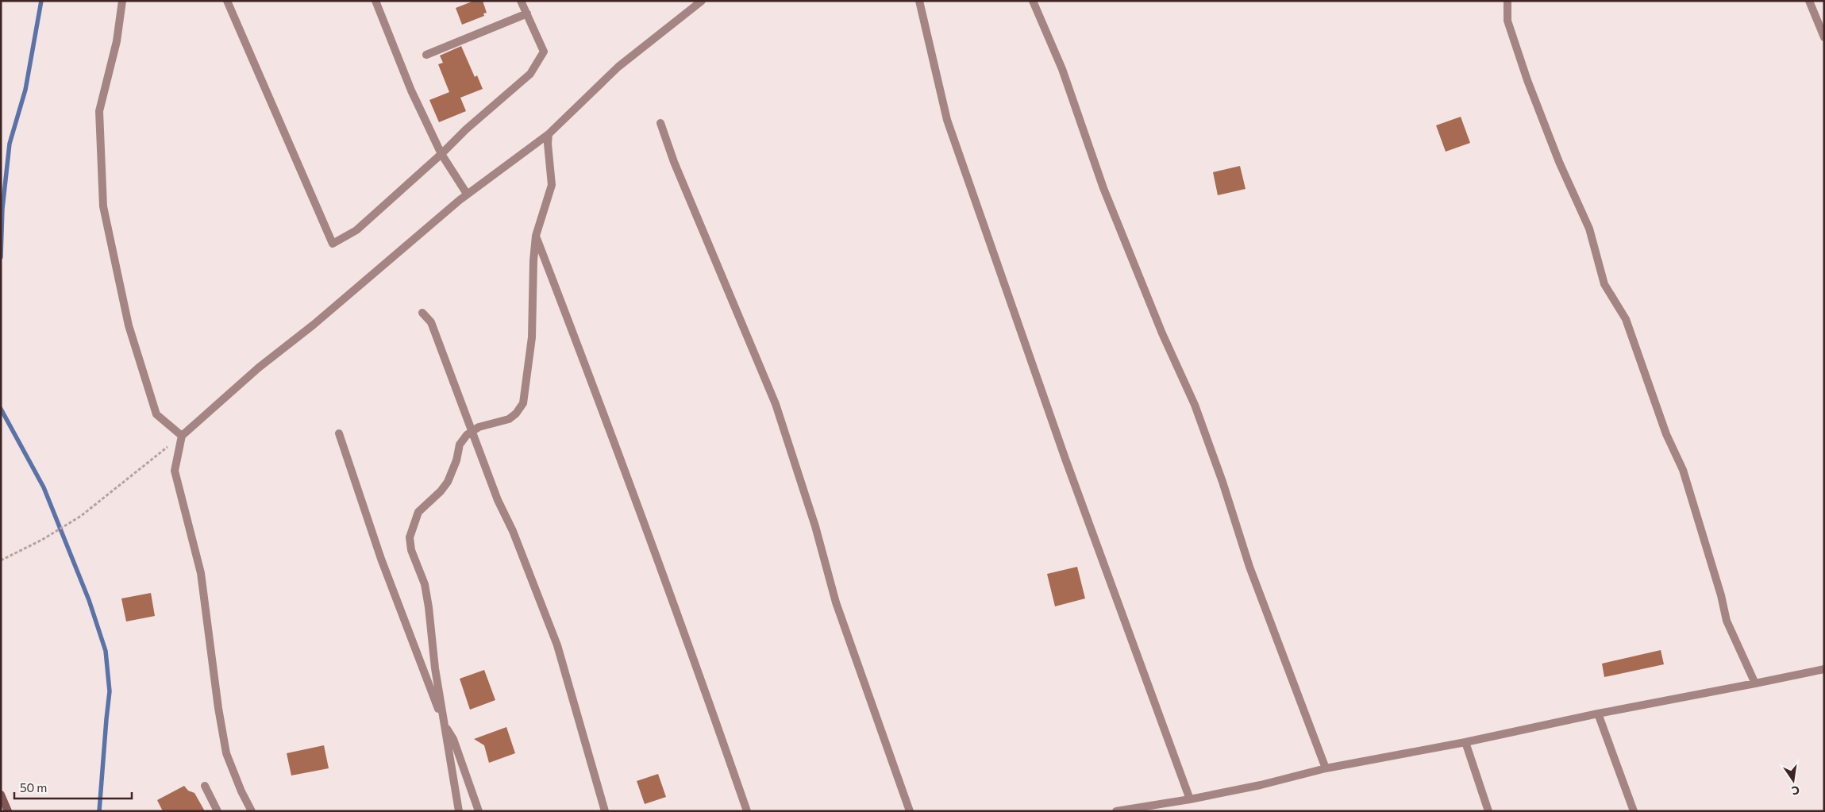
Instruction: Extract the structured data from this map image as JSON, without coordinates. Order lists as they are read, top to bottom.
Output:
{
  "scale_bar": "50 m",
  "north": "bottom"
}
